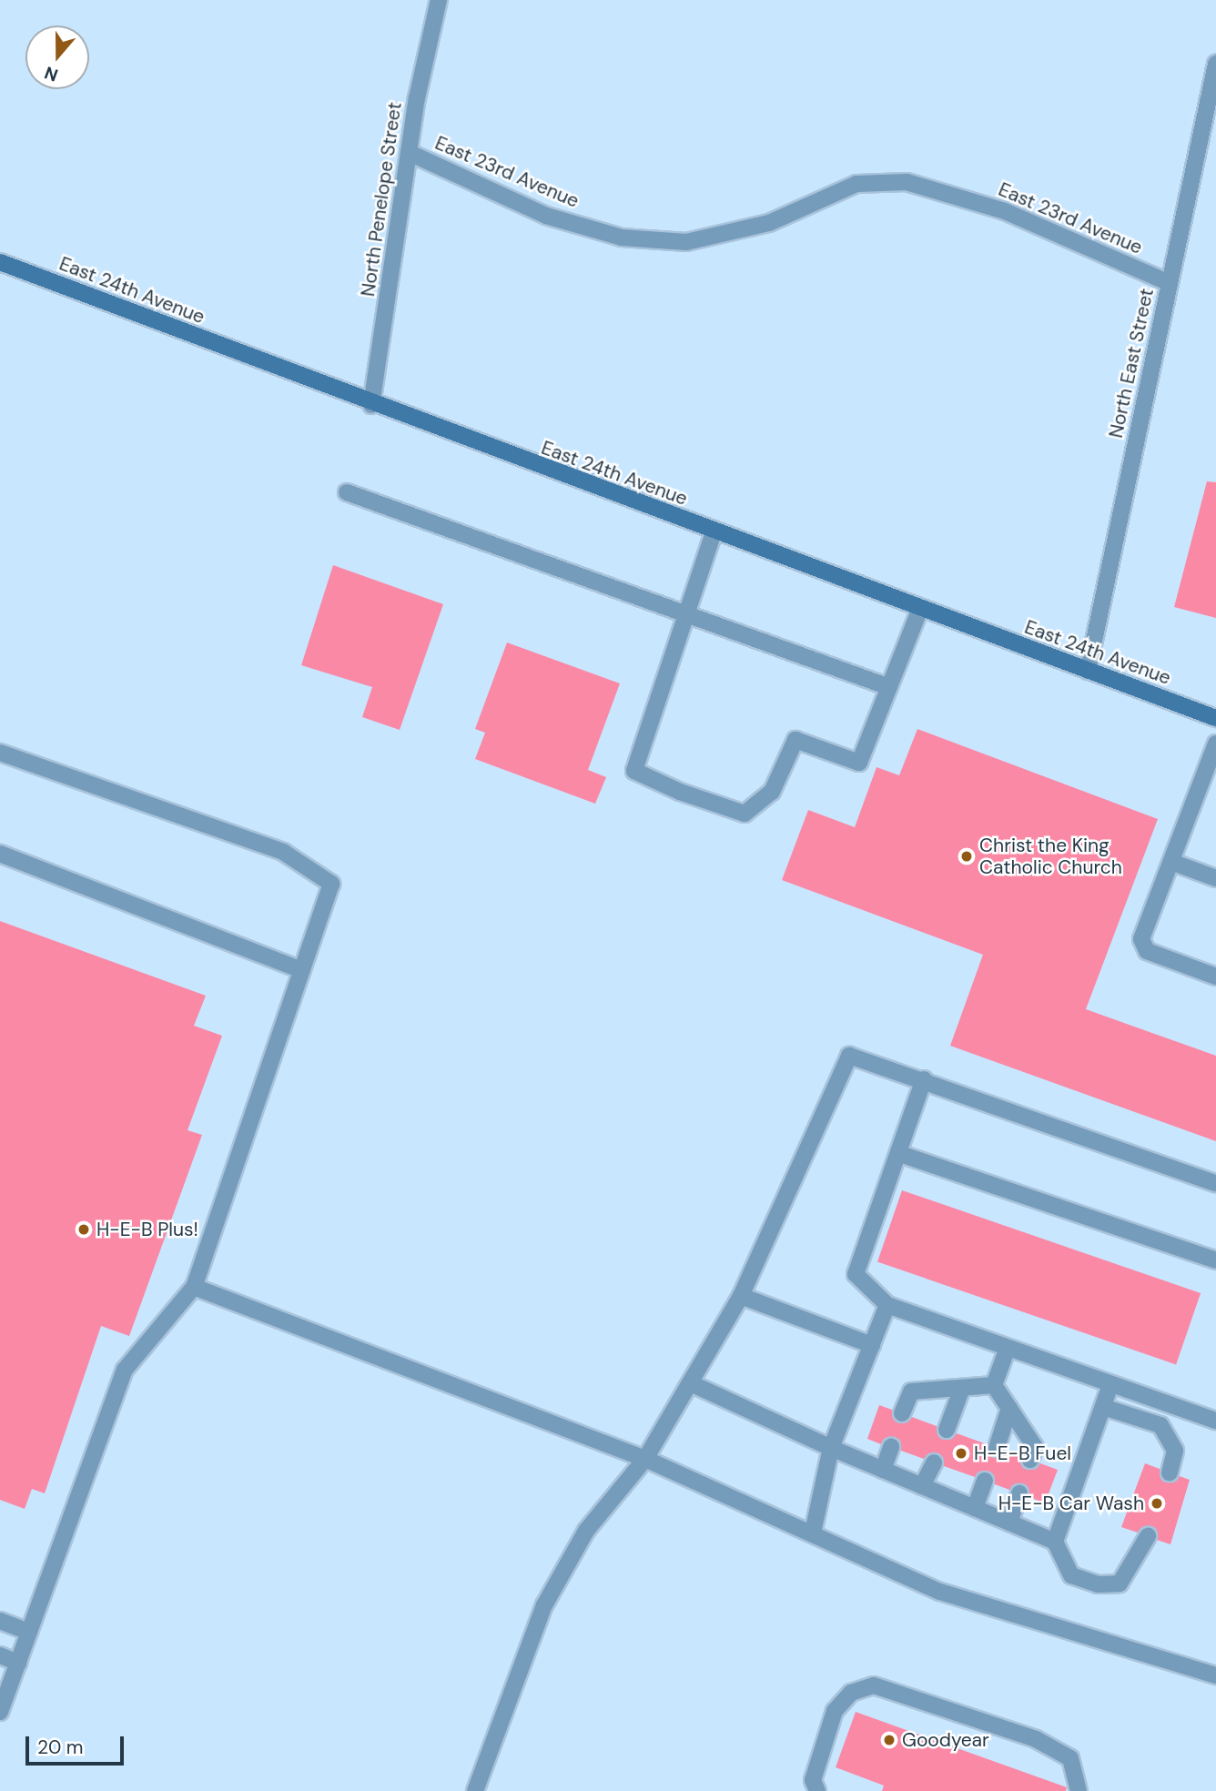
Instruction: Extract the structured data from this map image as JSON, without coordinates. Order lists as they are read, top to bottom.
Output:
{
  "streets": {
    "street": [
      "East 23rd Avenue",
      "North Penelope Street",
      "East 24th Avenue",
      "North East Street"
    ]
  },
  "crossings": [
    ["East 23rd Avenue", "North Penelope Street"],
    ["East 23rd Avenue", "North East Street"],
    ["North Penelope Street", "East 24th Avenue"],
    ["East 24th Avenue", "North East Street"]
  ],
  "places": [
    "Christ the King Catholic Church",
    "H-E-B Plus!",
    "H-E-B Fuel",
    "H-E-B Car Wash",
    "Goodyear"
  ],
  "scale_bar": "20 m",
  "north": "bottom"
}
